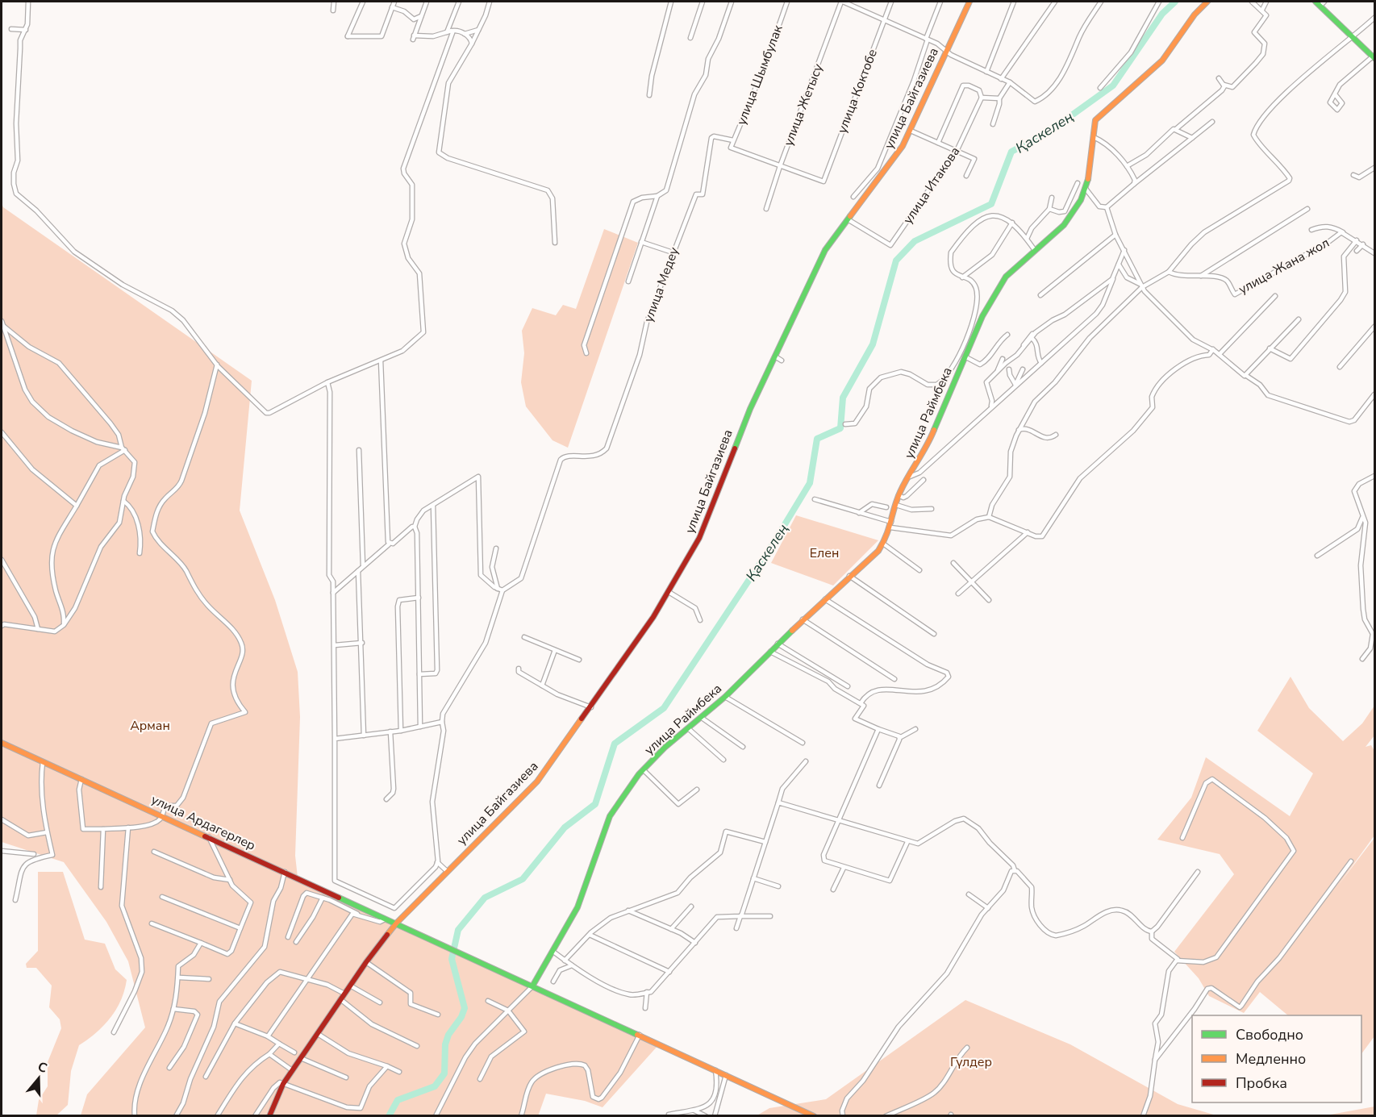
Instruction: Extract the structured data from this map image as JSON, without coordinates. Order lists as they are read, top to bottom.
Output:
{
  "streets": {
    "main road": ["улица Байгазиева", "улица Раймбека", "улица Ардагерлер"],
    "street": [
      "улица Шымбулак",
      "улица Коктобе",
      "улица Жетысу",
      "улица Итакова",
      "улица Жана жол",
      "улица Медеу"
    ]
  },
  "crossings": [
    ["улица Шымбулак", "улица Коктобе"],
    ["улица Шымбулак", "улица Жетысу"],
    ["улица Шымбулак", "улица Медеу"],
    ["улица Коктобе", "улица Жетысу"],
    ["улица Байгазиева", "улица Итакова"],
    ["улица Байгазиева", "улица Ардагерлер"],
    ["улица Раймбека", "улица Ардагерлер"]
  ],
  "water": ["Қаскелең"],
  "parks": ["Елен", "Арман", "Гүлдер"],
  "legend": ["Свободно", "Медленно", "Пробка"],
  "north": "top"
}
